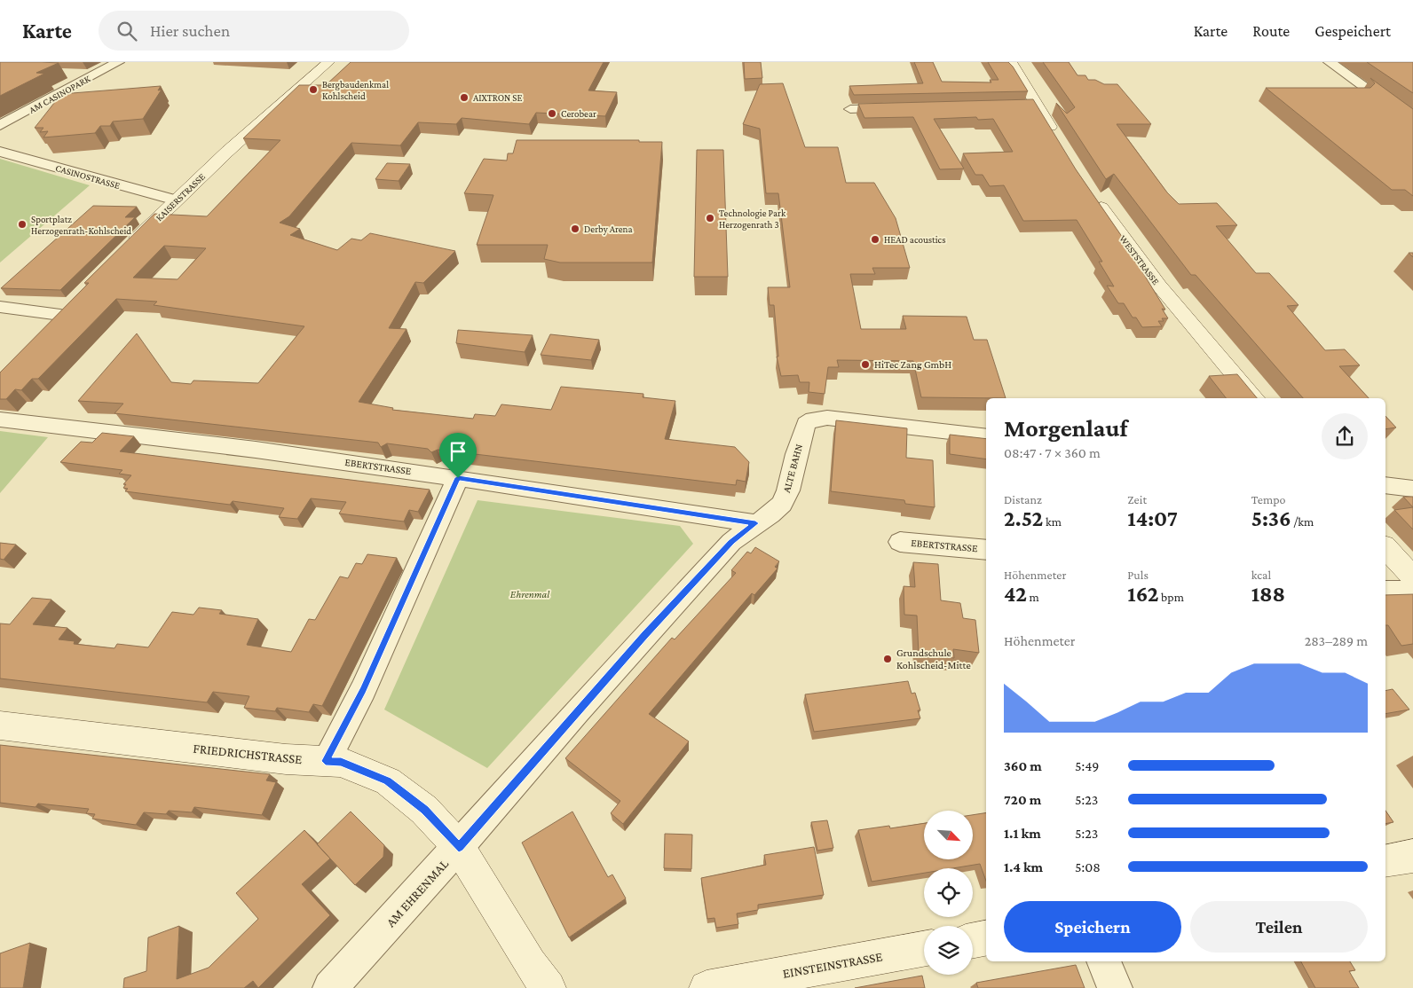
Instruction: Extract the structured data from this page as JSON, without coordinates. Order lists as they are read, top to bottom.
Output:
{
  "streets": {
    "main road": [
      "KAISERSTRASSE",
      "WESTSTRASSE",
      "FRIEDRICHSTRASSE",
      "EINSTEINSTRASSE"
    ],
    "street": [
      "AM CASINOPARK",
      "CASINOSTRASSE",
      "EBERTSTRASSE",
      "ALTE BAHN",
      "AM EHRENMAL"
    ]
  },
  "crossings": [
    ["CASINOSTRASSE", "KAISERSTRASSE"],
    ["EBERTSTRASSE", "ALTE BAHN"],
    ["EBERTSTRASSE", "AM EHRENMAL"],
    ["ALTE BAHN", "AM EHRENMAL"],
    ["FRIEDRICHSTRASSE", "AM EHRENMAL"]
  ],
  "parks": ["Ehrenmal"],
  "places": [
    "Bergbaudenkmal Kohlscheid",
    "AIXTRON SE",
    "Cerobear",
    "Technologie Park Herzogenrath 3",
    "Sportplatz Herzogenrath-Kohlscheid",
    "Derby Arena",
    "HEAD acoustics",
    "HiTec Zang GmbH",
    "Grundschule Kohlscheid-Mitte"
  ],
  "north": "bottom right",
  "page": {
    "header": "Karte",
    "search": "Hier suchen",
    "nav": ["Karte", "Route", "Gespeichert"],
    "heading": ["Morgenlauf", "08:47 · 7 × 360 m"],
    "stats": [
      ["Distanz", "2.52 km"],
      ["Zeit", "14:07"],
      ["Tempo", "5:36 /km"],
      ["Höhenmeter", "42 m"],
      ["Puls", "162 bpm"],
      ["kcal", "188"]
    ],
    "chart": ["Höhenmeter", "283–289 m"],
    "list": [
      {
        "name": "360 m",
        "note": "5:49"
      },
      {
        "name": "720 m",
        "note": "5:23"
      },
      {
        "name": "1.1 km",
        "note": "5:23"
      },
      {
        "name": "1.4 km",
        "note": "5:08"
      }
    ],
    "buttons": ["Speichern", "Teilen"]
  }
}
